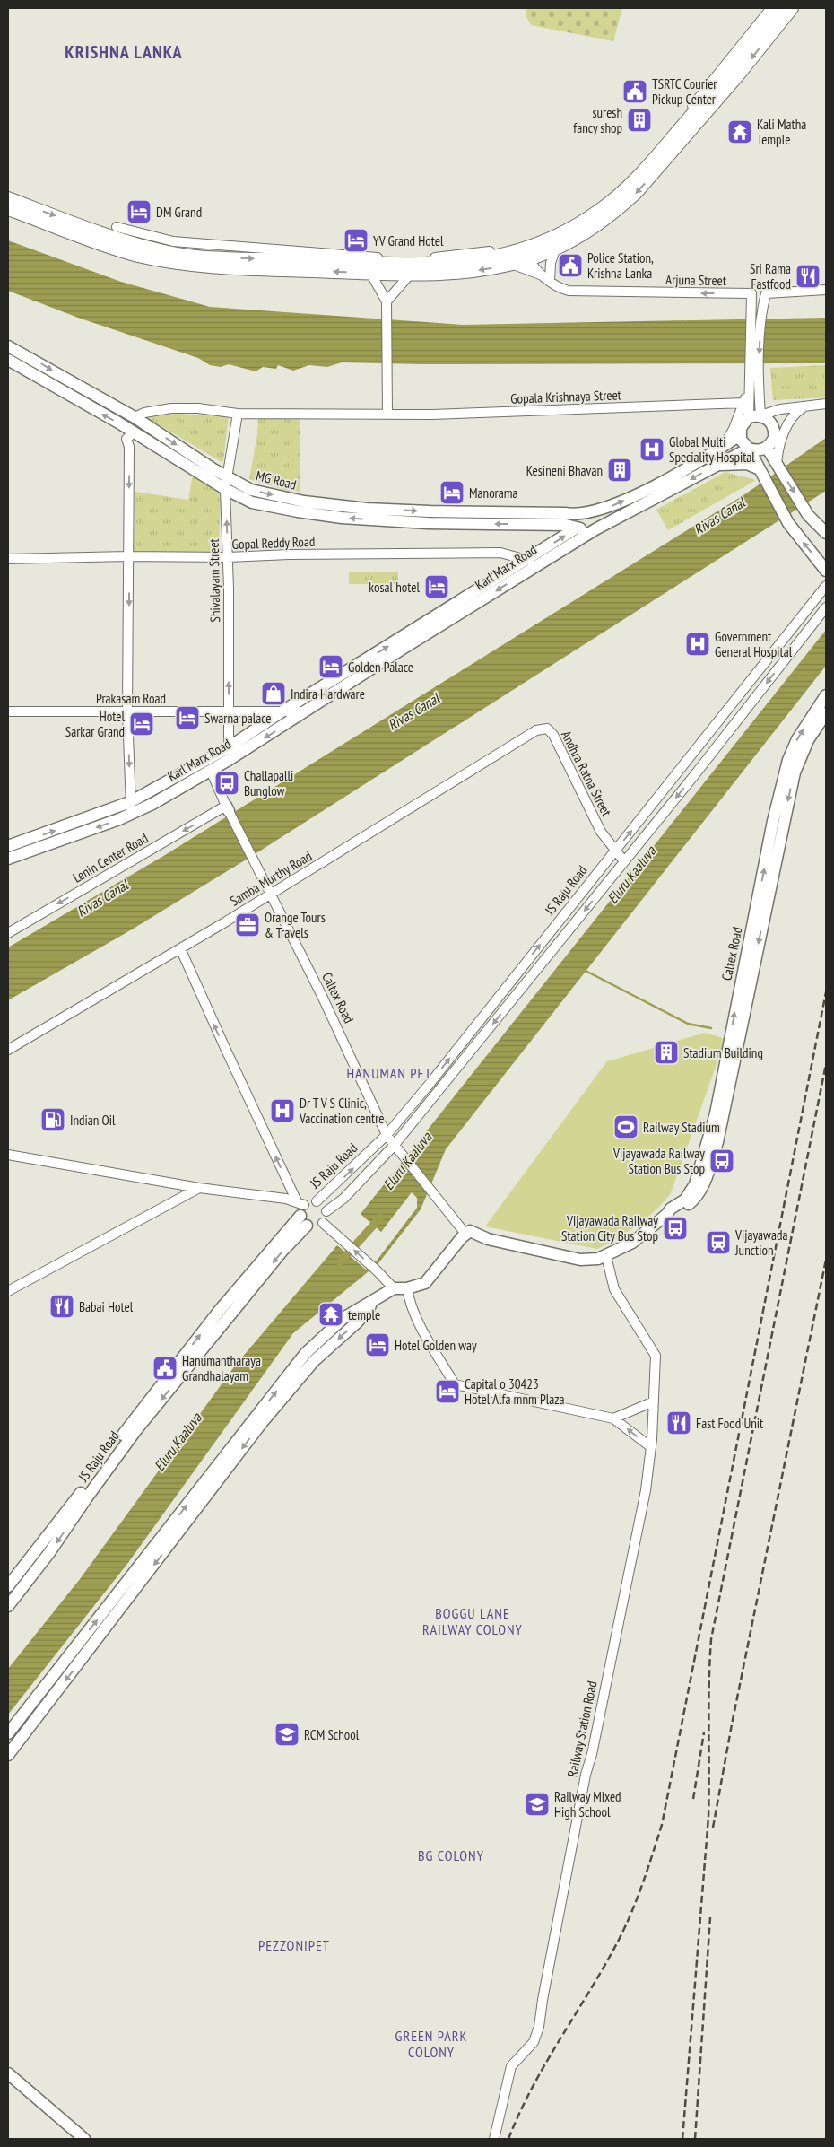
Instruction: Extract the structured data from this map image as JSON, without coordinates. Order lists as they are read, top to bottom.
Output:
{
  "streets": {
    "main road": [
      "MG Road",
      "Karl Marx Road",
      "JS Raju Road",
      "Caltex Road"
    ],
    "street": [
      "Arjuna Street",
      "Gopala Krishnaya Street",
      "Gopal Reddy Road",
      "Shivalayam Street",
      "Prakasam Road",
      "Andhra Ratna Street",
      "Lenin Center Road",
      "Samba Murthy Road",
      "Railway Station Road"
    ]
  },
  "crossings": [
    ["Gopala Krishnaya Street", "MG Road"],
    ["Gopala Krishnaya Street", "Shivalayam Street"],
    ["MG Road", "Karl Marx Road"],
    ["MG Road", "Shivalayam Street"],
    ["Gopal Reddy Road", "Karl Marx Road"],
    ["Gopal Reddy Road", "Shivalayam Street"],
    ["Karl Marx Road", "Shivalayam Street"],
    ["Karl Marx Road", "Prakasam Road"],
    ["Karl Marx Road", "Caltex Road"],
    ["Shivalayam Street", "Prakasam Road"],
    ["Andhra Ratna Street", "Samba Murthy Road"],
    ["Andhra Ratna Street", "JS Raju Road"],
    ["Lenin Center Road", "Caltex Road"],
    ["Samba Murthy Road", "Caltex Road"],
    ["JS Raju Road", "Caltex Road"],
    ["Caltex Road", "Railway Station Road"]
  ],
  "one_way": ["Shivalayam Street", "Lenin Center Road"],
  "districts": [
    "KRISHNA LANKA",
    "HANUMAN PET",
    "BOGGU LANE RAILWAY COLONY",
    "BG COLONY",
    "PEZZONIPET",
    "GREEN PARK COLONY"
  ],
  "water": ["Rivas Canal", "Eluru Kaaluva"],
  "places": {
    "public building": ["TSRTC Courier Pickup Center", "Police Station, Krishna Lanka", "Hanumantharaya Grandhalayam"],
    "building": ["suresh fancy shop", "Kesineni Bhavan", "Stadium Building"],
    "temple": ["Kali Matha Temple", "temple"],
    "hotel": [
      "DM Grand",
      "YV Grand Hotel",
      "Manorama",
      "kosal hotel",
      "Golden Palace",
      "Swarna palace",
      "Hotel Sarkar Grand",
      "Hotel Golden way",
      "Capital o 30423 Hotel Alfa mnm Plaza"
    ],
    "restaurant": ["Sri Rama Fastfood", "Babai Hotel", "Fast Food Unit"],
    "hospital": ["Global Multi Speciality Hospital", "Government General Hospital", "Dr T V S Clinic, Vaccination centre"],
    "shop": ["Indira Hardware"],
    "bus stop": ["Challapalli Bunglow", "Vijayawada Railway Station Bus Stop", "Vijayawada Railway Station City Bus Stop"],
    "office": ["Orange Tours & Travels"],
    "fuel station": ["Indian Oil"],
    "sports": ["Railway Stadium"],
    "station": ["Vijayawada Junction"],
    "school or university": ["RCM School", "Railway Mixed High School"]
  }
}
